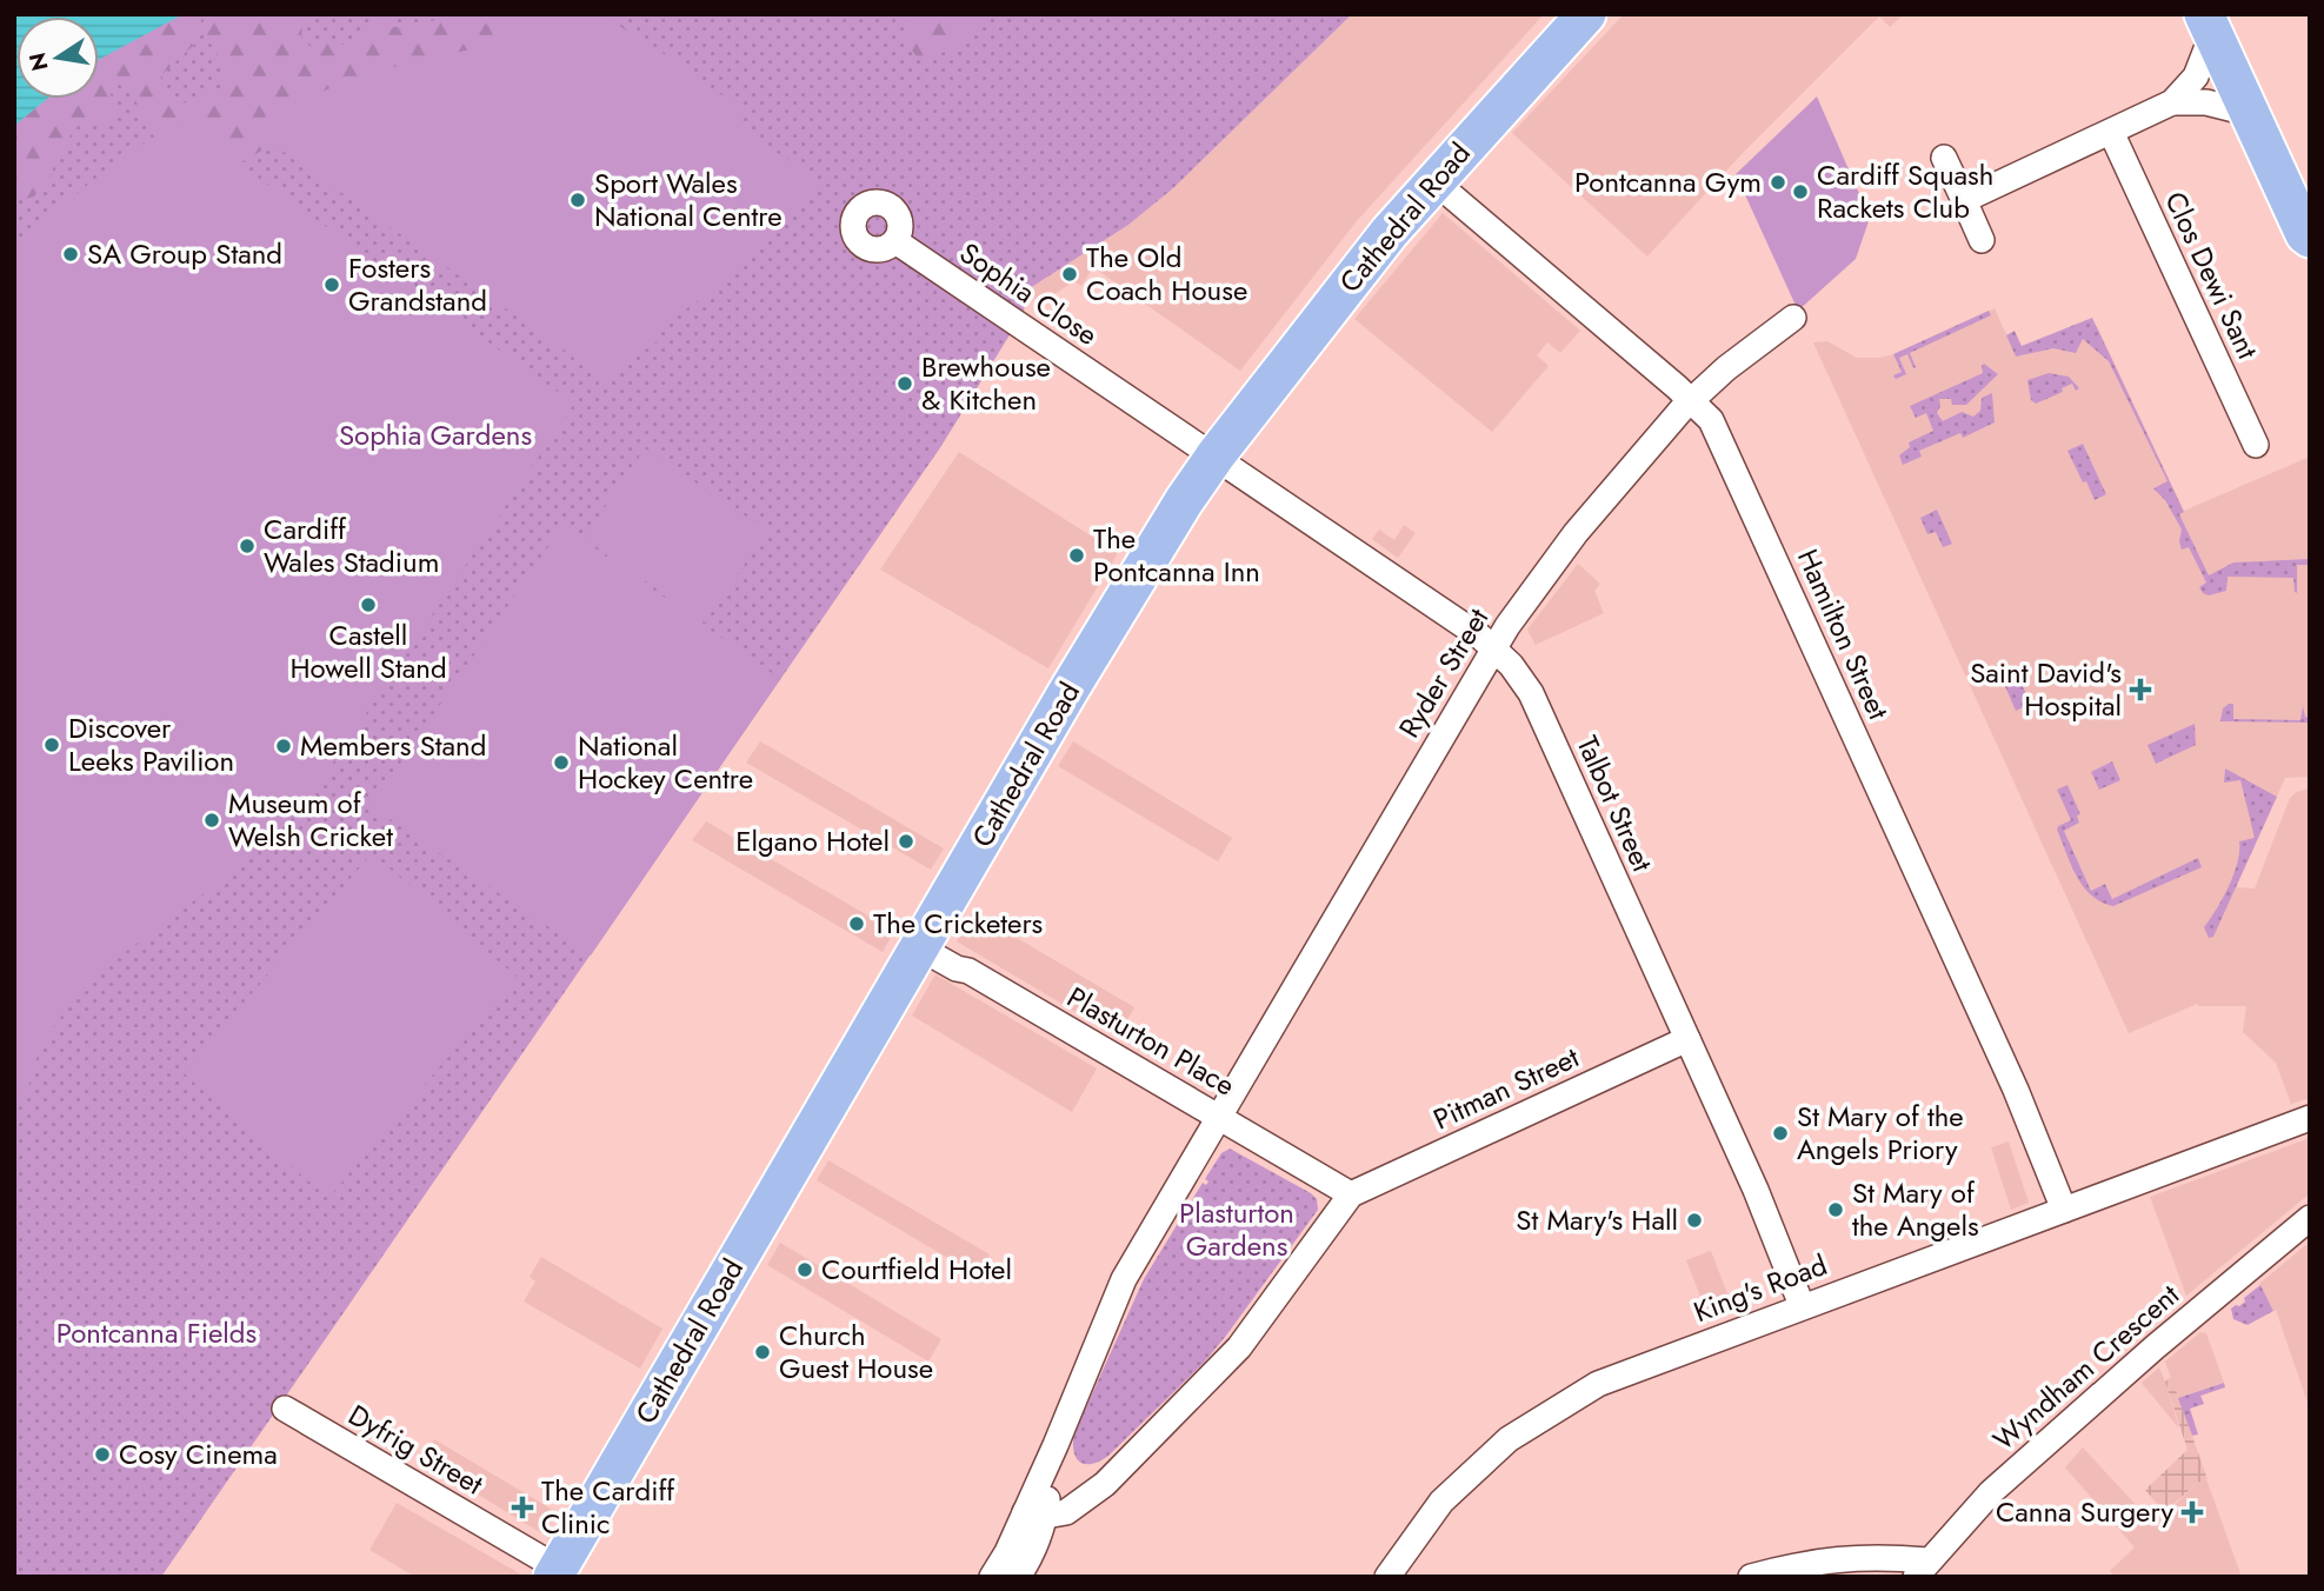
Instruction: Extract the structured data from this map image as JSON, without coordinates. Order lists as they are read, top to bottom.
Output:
{
  "streets": {
    "main road": ["Cathedral Road"],
    "street": [
      "Clos Dewi Sant",
      "Sophia Close",
      "Hamilton Street",
      "Ryder Street",
      "Talbot Street",
      "Plasturton Place",
      "Pitman Street",
      "King's Road",
      "Wyndham Crescent",
      "Dyfrig Street"
    ]
  },
  "crossings": [
    ["Cathedral Road", "Sophia Close"],
    ["Cathedral Road", "Hamilton Street"],
    ["Cathedral Road", "Talbot Street"],
    ["Cathedral Road", "Plasturton Place"],
    ["Cathedral Road", "Dyfrig Street"],
    ["Sophia Close", "Talbot Street"],
    ["Hamilton Street", "Ryder Street"],
    ["Hamilton Street", "King's Road"],
    ["Ryder Street", "Talbot Street"],
    ["Ryder Street", "Plasturton Place"],
    ["Talbot Street", "Pitman Street"],
    ["Talbot Street", "King's Road"],
    ["Plasturton Place", "Pitman Street"]
  ],
  "parks": ["Sophia Gardens", "Plasturton Gardens", "Pontcanna Fields"],
  "places": {
    "other": [
      "Pontcanna Gym",
      "Cardiff Squash Rackets Club",
      "Sport Wales National Centre",
      "SA Group Stand",
      "The Old Coach House",
      "Fosters Grandstand",
      "Brewhouse & Kitchen",
      "Cardiff Wales Stadium",
      "The Pontcanna Inn",
      "Castell Howell Stand",
      "Discover Leeks Pavilion",
      "Members Stand",
      "National Hockey Centre",
      "Museum of Welsh Cricket",
      "Elgano Hotel",
      "The Cricketers",
      "St Mary of the Angels Priory",
      "St Mary of the Angels",
      "St Mary's Hall",
      "Courtfield Hotel",
      "Church Guest House",
      "Cosy Cinema"
    ],
    "health": ["Saint David's Hospital", "The Cardiff Clinic", "Canna Surgery"]
  },
  "north": "left"
}
